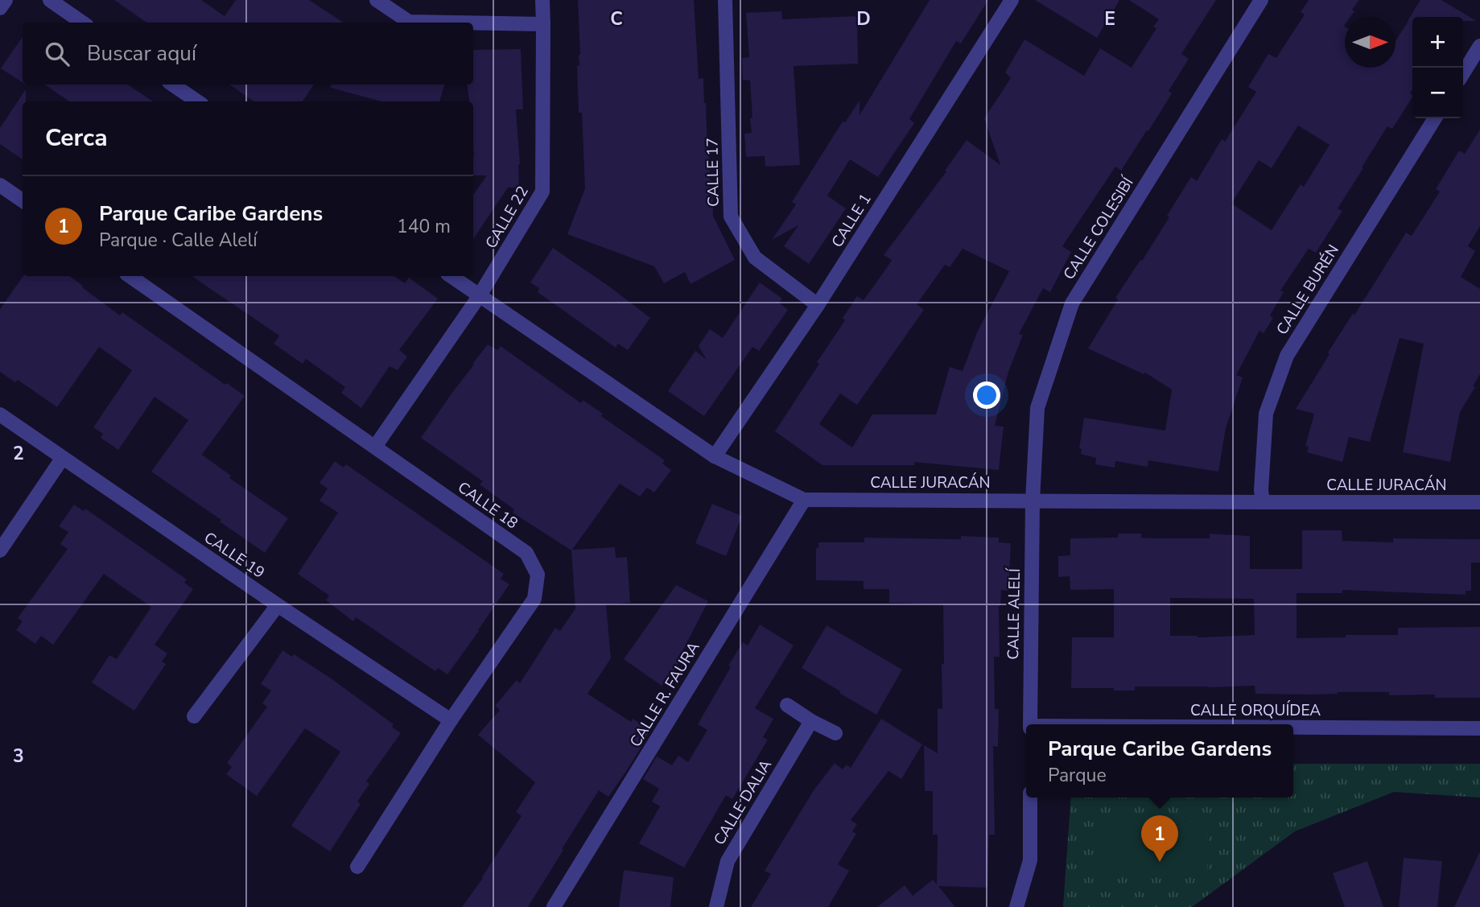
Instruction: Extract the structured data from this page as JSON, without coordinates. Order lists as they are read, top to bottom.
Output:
{
  "streets": {
    "street": [
      "CALLE 17",
      "CALLE 22",
      "CALLE 1",
      "CALLE COLESIBÍ",
      "CALLE BURÉN",
      "CALLE JURACÁN",
      "CALLE 18",
      "CALLE 19",
      "CALLE ALELÍ",
      "CALLE R. FAURA",
      "CALLE ORQUÍDEA",
      "CALLE DALIA"
    ]
  },
  "crossings": [
    ["CALLE 17", "CALLE 1"],
    ["CALLE 22", "CALLE JURACÁN"],
    ["CALLE 22", "CALLE 18"],
    ["CALLE 1", "CALLE JURACÁN"],
    ["CALLE COLESIBÍ", "CALLE JURACÁN"],
    ["CALLE COLESIBÍ", "CALLE ALELÍ"],
    ["CALLE BURÉN", "CALLE JURACÁN"],
    ["CALLE JURACÁN", "CALLE ALELÍ"],
    ["CALLE JURACÁN", "CALLE R. FAURA"],
    ["CALLE 18", "CALLE 19"]
  ],
  "north": "right",
  "page": {
    "map_buttons": ["+", "−"],
    "search": "Buscar aquí",
    "heading": "Cerca",
    "list": [
      {
        "mark": "1",
        "name": "Parque Caribe Gardens",
        "note": "Parque · Calle Alelí",
        "value": "140 m"
      }
    ],
    "popup": ["Parque Caribe Gardens", "Parque"],
    "pins": "1"
  },
  "grid": {
    "columns": ["C", "D", "E"],
    "rows": ["2", "3"]
  }
}
